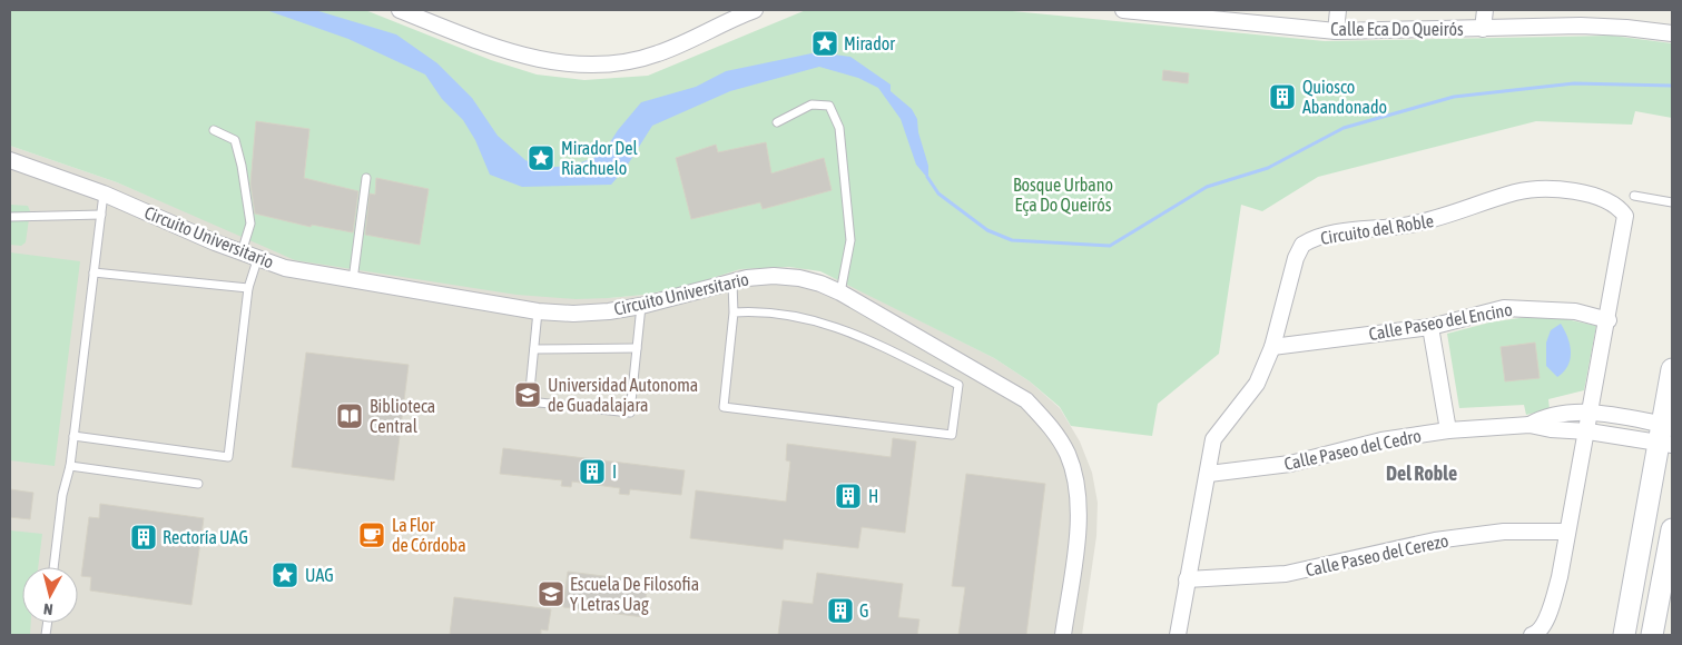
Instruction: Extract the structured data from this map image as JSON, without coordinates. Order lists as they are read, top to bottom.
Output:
{
  "streets": {
    "street": [
      "Calle Eca Do Queirós",
      "Circuito del Roble",
      "Circuito Universitario",
      "Calle Paseo del Encino",
      "Calle Paseo del Cedro",
      "Calle Paseo del Cerezo"
    ]
  },
  "crossings": [
    ["Circuito del Roble", "Calle Paseo del Encino"],
    ["Circuito del Roble", "Calle Paseo del Cedro"],
    ["Circuito del Roble", "Calle Paseo del Cerezo"]
  ],
  "districts": ["Del Roble"],
  "parks": ["Bosque Urbano Eça Do Queirós"],
  "places": {
    "place": ["Mirador", "Mirador Del Riachuelo", "UAG"],
    "building": [
      "Quiosco Abandonado",
      "I",
      "H",
      "Rectoría UAG",
      "G"
    ],
    "school or university": ["Universidad Autonoma de Guadalajara", "Escuela De Filosofia Y Letras Uag"],
    "library": ["Biblioteca Central"],
    "cafe": ["La Flor de Córdoba"]
  },
  "north": "bottom"
}
